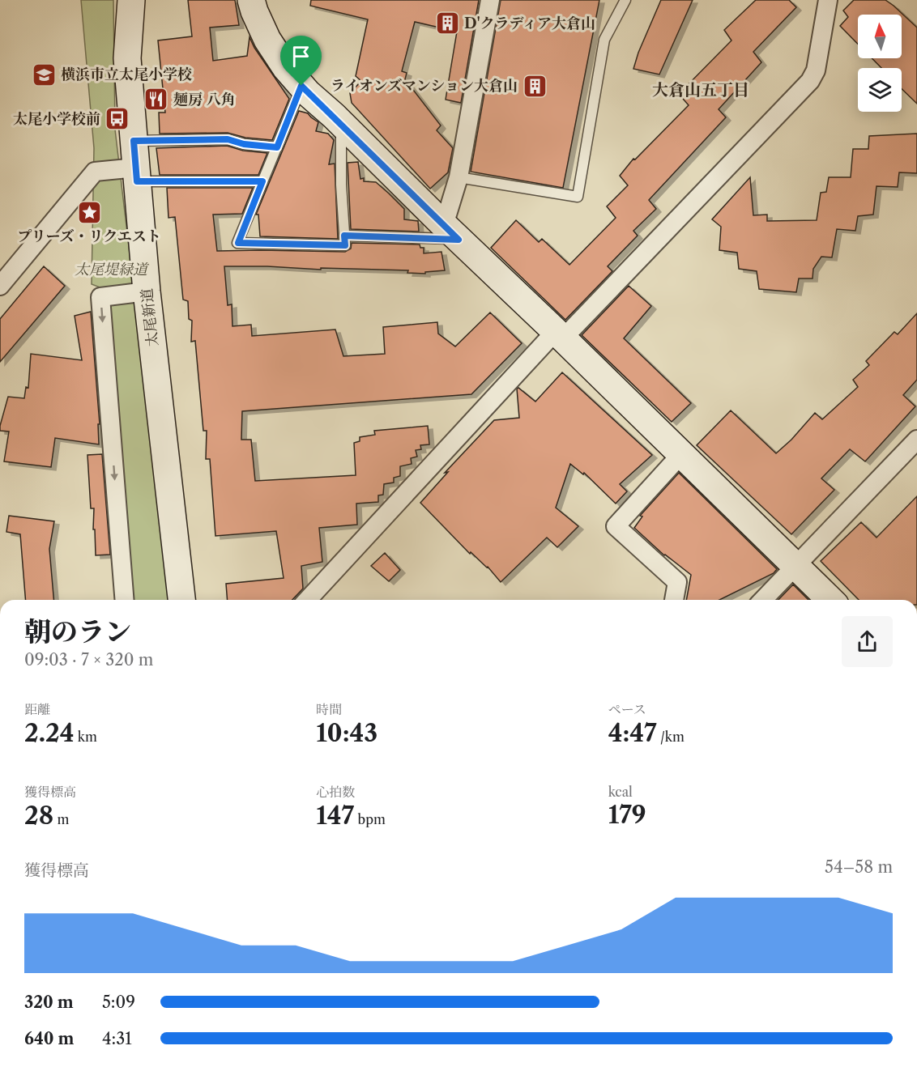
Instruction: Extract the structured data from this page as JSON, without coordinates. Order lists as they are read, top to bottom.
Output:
{
  "streets": {
    "street": ["太尾新道"]
  },
  "districts": ["大倉山五丁目"],
  "parks": ["太尾堤緑道"],
  "places": {
    "building": ["D'クラディア大倉山", "ライオンズマンション大倉山"],
    "school or university": ["横浜市立太尾小学校"],
    "restaurant": ["麺房 八角"],
    "bus stop": ["太尾小学校前"],
    "place": ["プリーズ・リクエスト"]
  },
  "north": "top",
  "page": {
    "heading": ["朝のラン", "09:03 · 7 × 320 m"],
    "stats": [
      ["距離", "2.24 km"],
      ["時間", "10:43"],
      ["ペース", "4:47 /km"],
      ["獲得標高", "28 m"],
      ["心拍数", "147 bpm"],
      ["kcal", "179"]
    ],
    "chart": ["獲得標高", "54–58 m"],
    "list": [
      {
        "name": "320 m",
        "note": "5:09"
      },
      {
        "name": "640 m",
        "note": "4:31"
      }
    ]
  }
}
